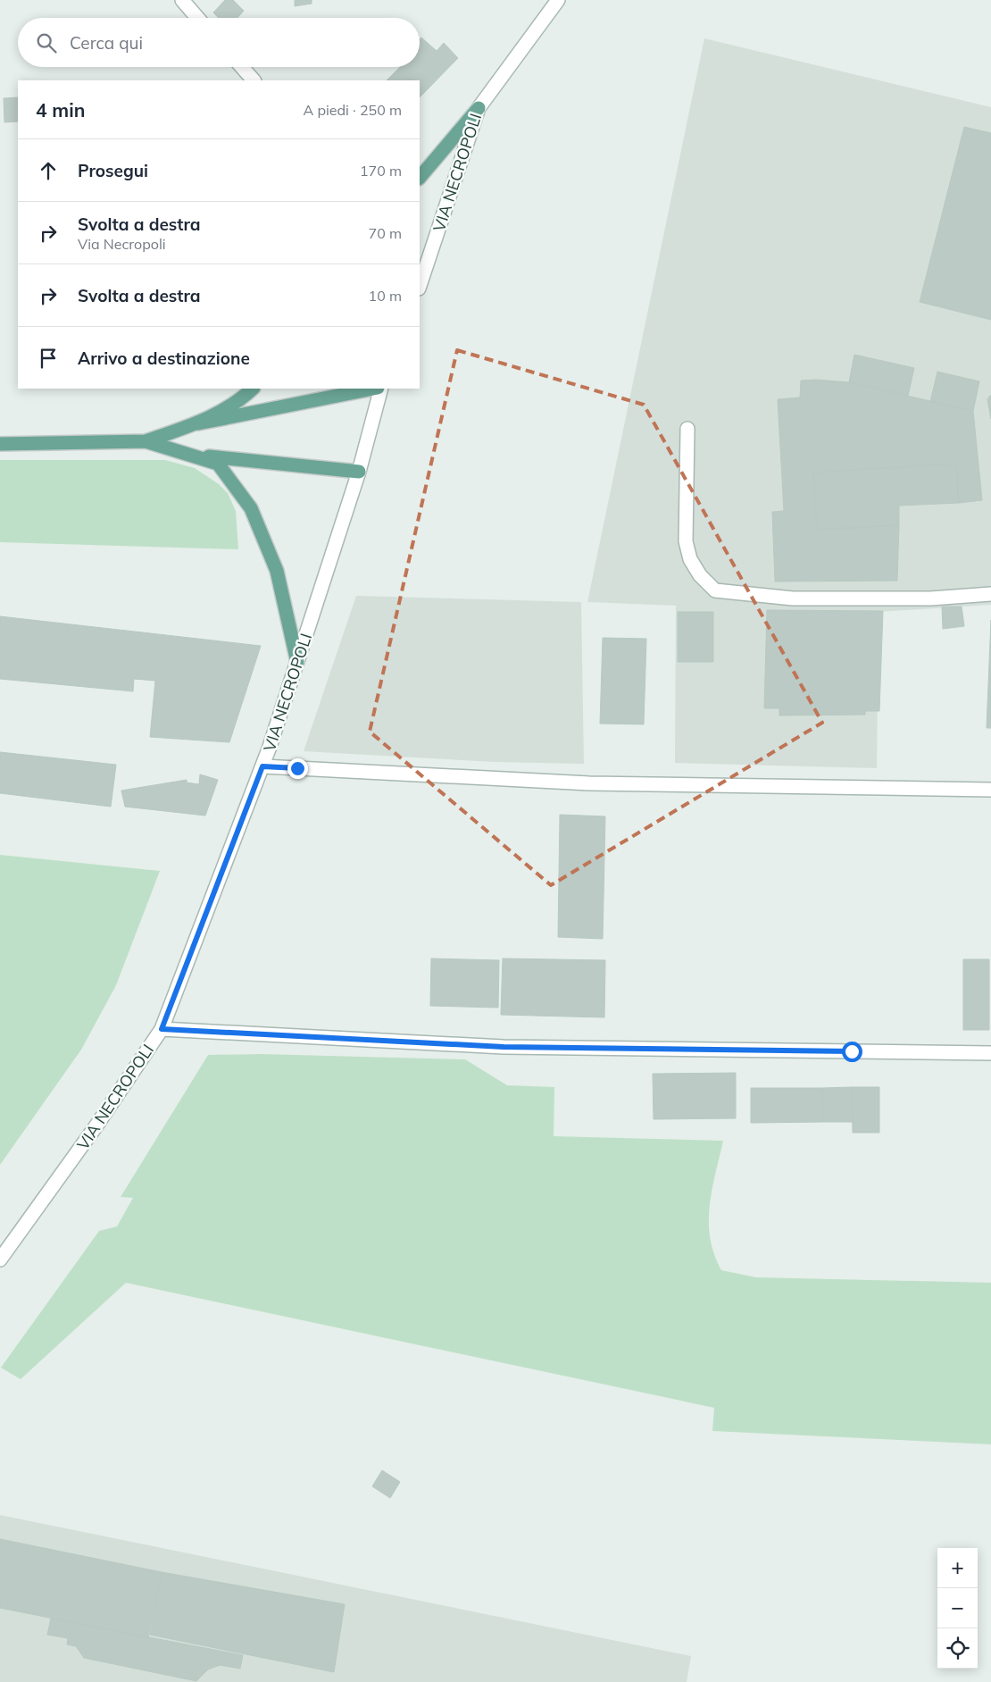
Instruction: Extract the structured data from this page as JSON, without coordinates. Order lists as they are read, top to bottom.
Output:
{
  "streets": {
    "street": ["VIA NECROPOLI"]
  },
  "page": {
    "search": "Cerca qui",
    "heading": ["4 min", "A piedi · 250 m"],
    "list": [
      ["Prosegui", "170 m"],
      ["Svolta a destra", "Via Necropoli", "70 m"],
      ["Svolta a destra", "10 m"],
      "Arrivo a destinazione"
    ],
    "map_buttons": ["+", "−"]
  }
}
